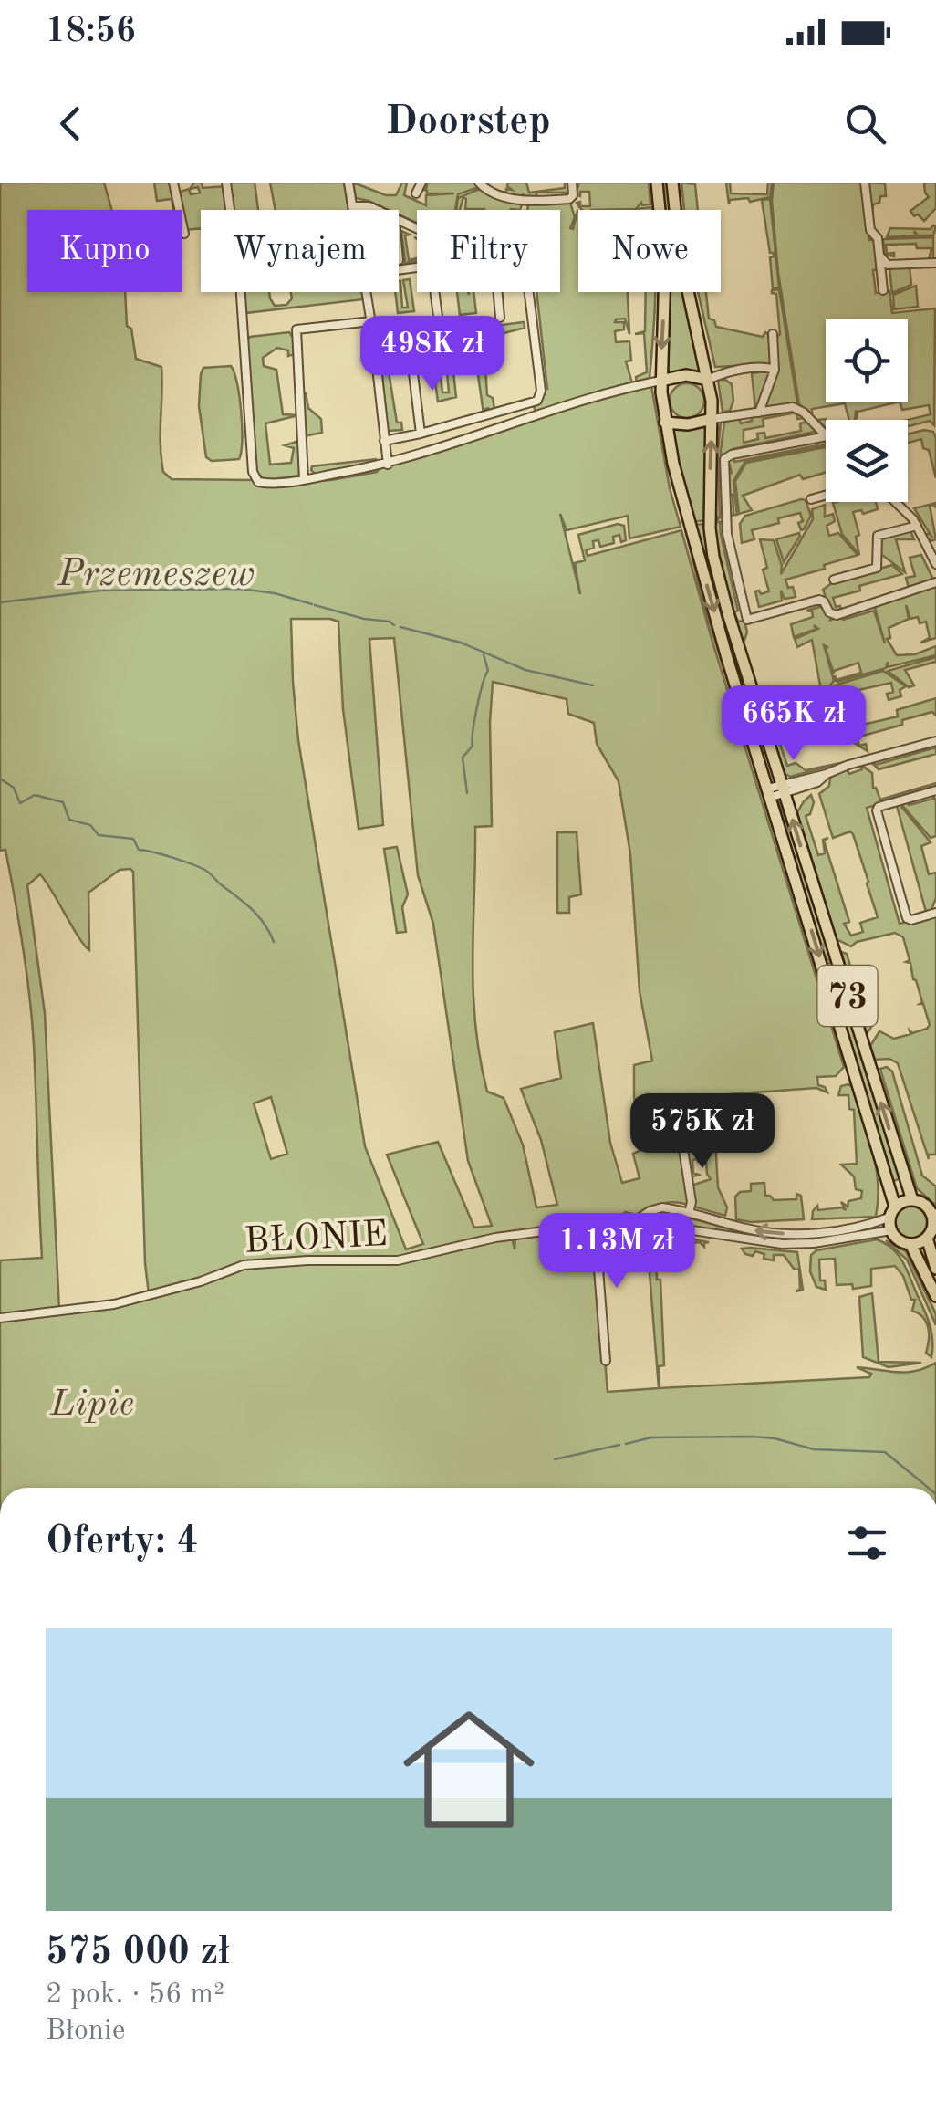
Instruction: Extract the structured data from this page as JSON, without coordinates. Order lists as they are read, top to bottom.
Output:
{
  "streets": {
    "main road": ["73"],
    "street": ["BŁONIE"]
  },
  "crossings": [
    ["73", "BŁONIE"]
  ],
  "water": ["Przemeszew"],
  "parks": ["Lipie"],
  "page": {
    "status": "18:56",
    "header": "Doorstep",
    "chip": [
      "Kupno",
      "Wynajem",
      "Filtry",
      "Nowe"
    ],
    "price": [
      "498K zł",
      "665K zł",
      "575K zł",
      "1.13M zł"
    ],
    "heading": "Oferty: 4",
    "list": [
      {
        "name": "575 000 zł",
        "note": "2 pok. · 56 m² · Błonie"
      }
    ]
  }
}
